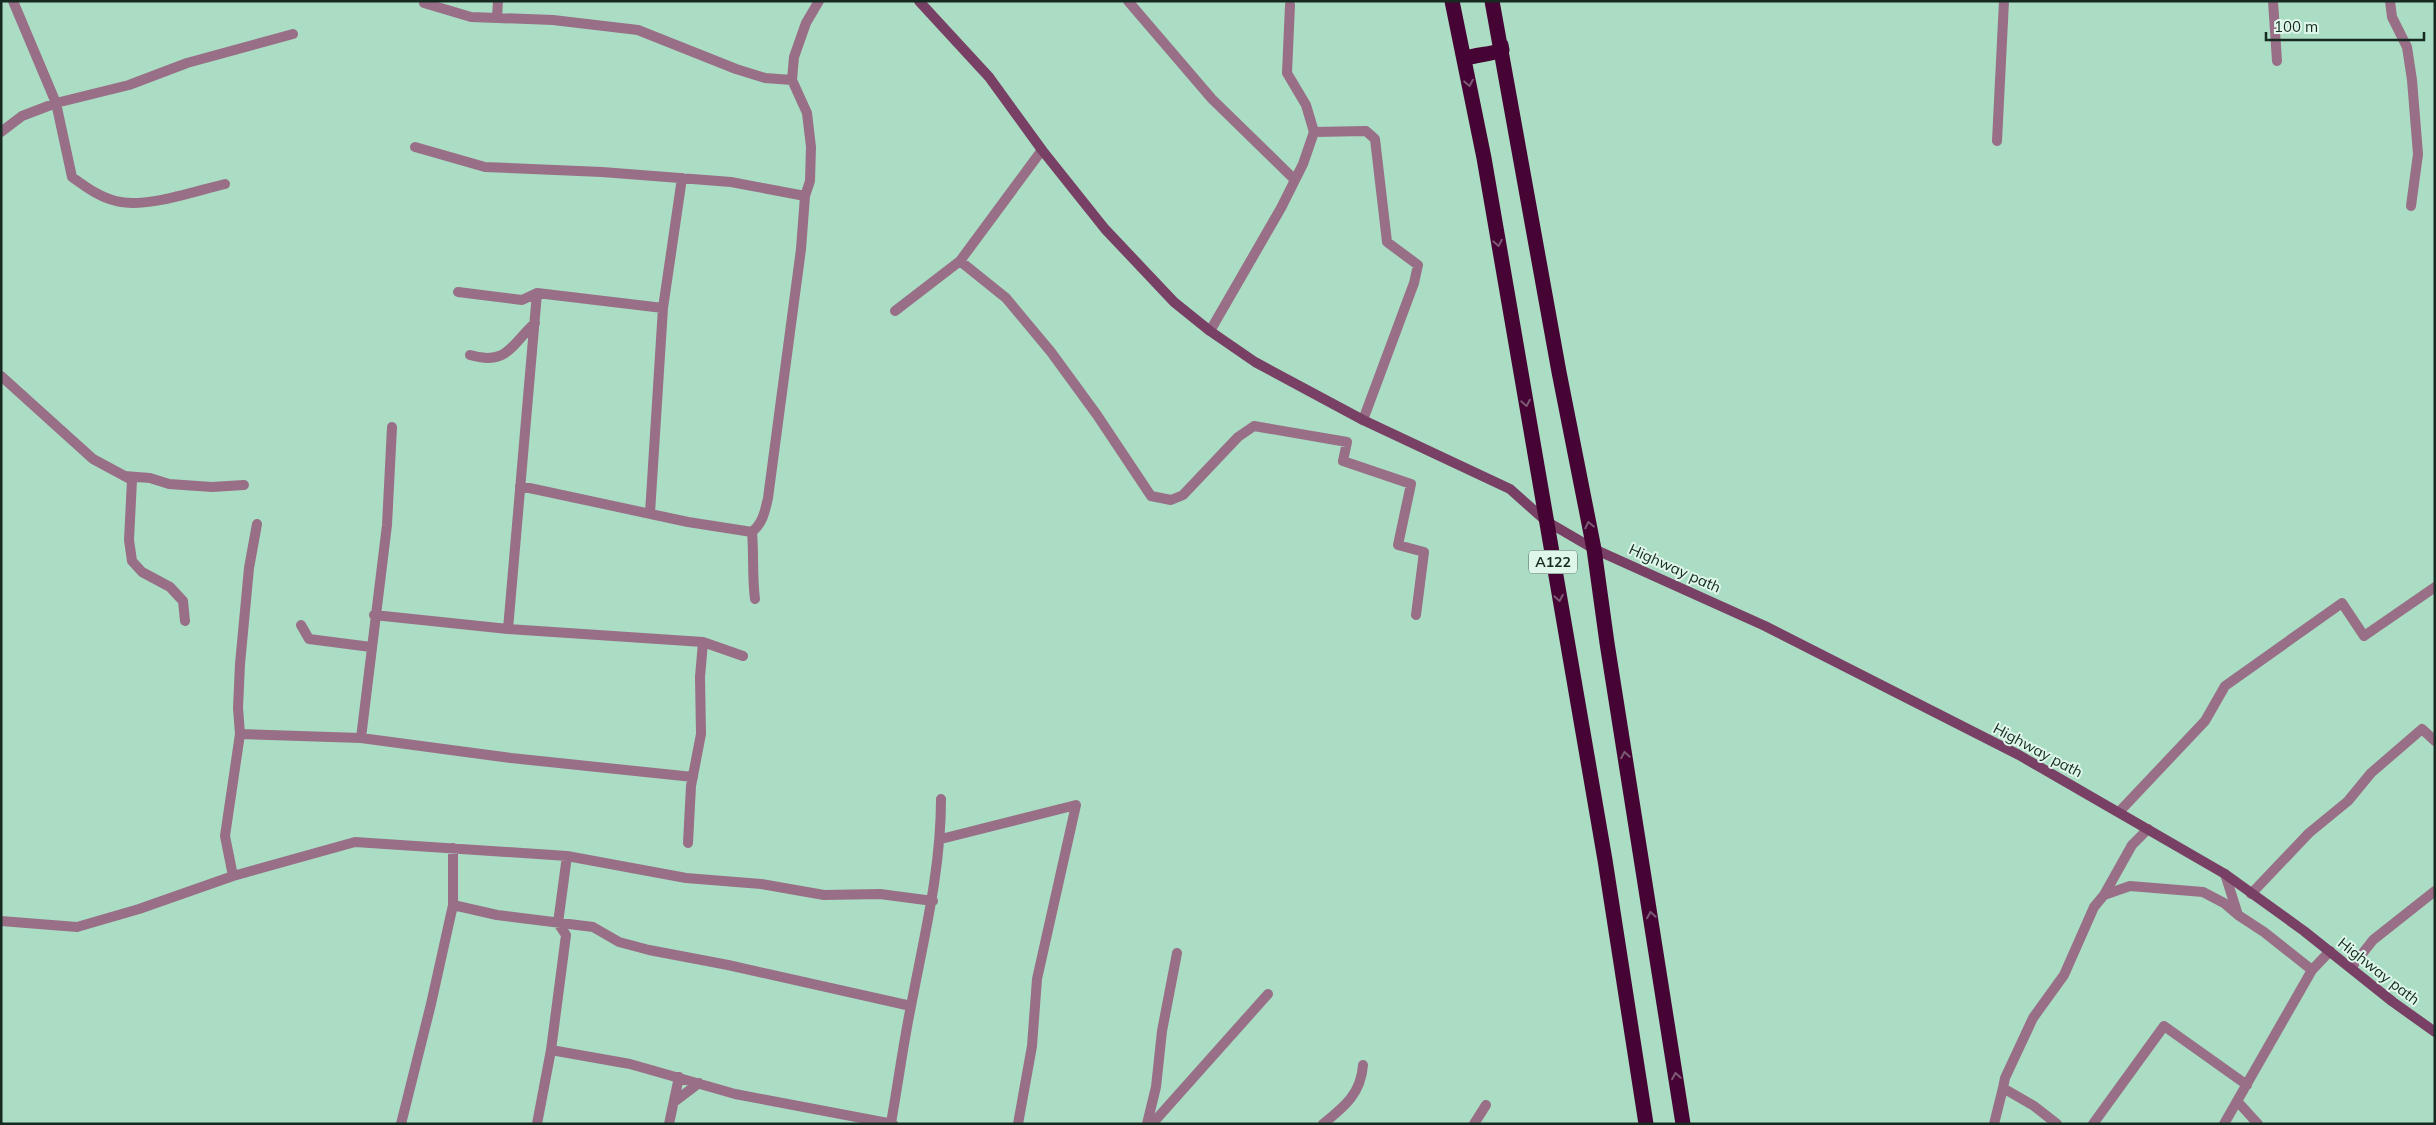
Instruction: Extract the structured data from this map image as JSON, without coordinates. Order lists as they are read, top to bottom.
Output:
{
  "streets": {
    "highway": ["A122"],
    "street": ["Highway path"]
  },
  "crossings": [
    ["A122", "Highway path"]
  ],
  "scale_bar": "100 m"
}
